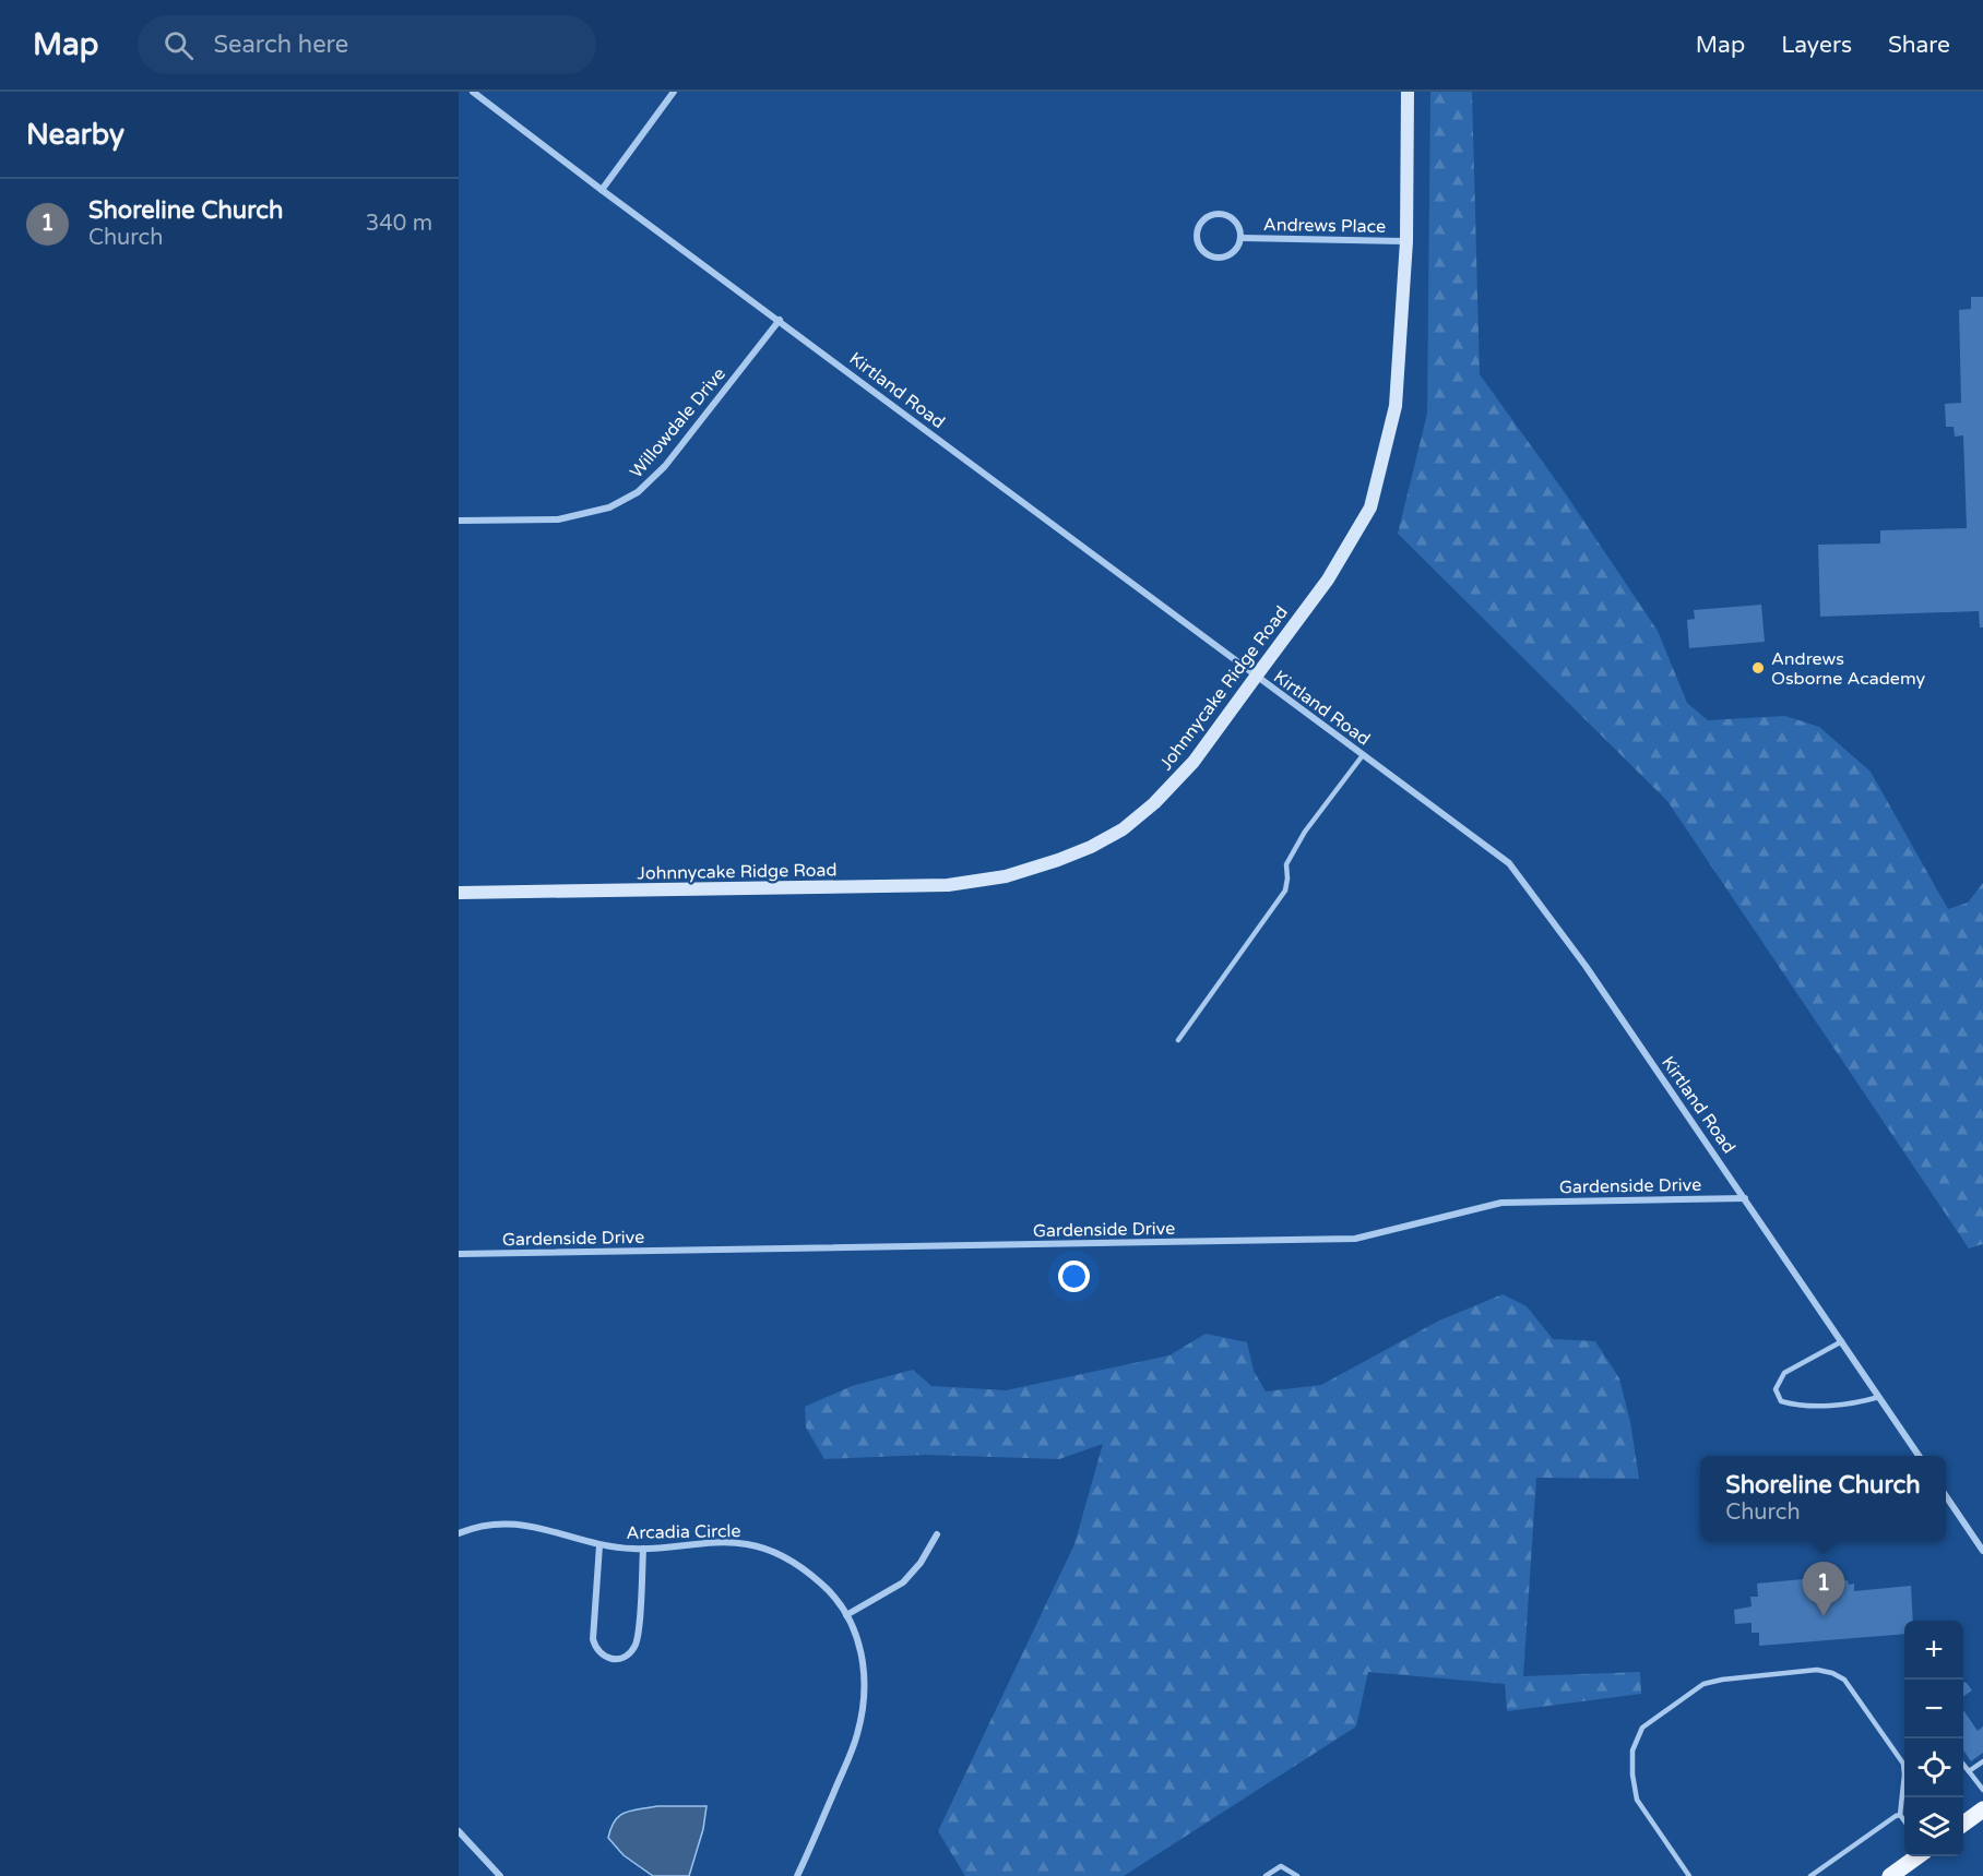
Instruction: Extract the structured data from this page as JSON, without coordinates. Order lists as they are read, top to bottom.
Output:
{
  "streets": {
    "main road": ["Johnnycake Ridge Road"],
    "street": [
      "Andrews Place",
      "Kirtland Road",
      "Willowdale Drive",
      "Gardenside Drive",
      "Arcadia Circle"
    ]
  },
  "crossings": [
    ["Andrews Place", "Johnnycake Ridge Road"],
    ["Kirtland Road", "Willowdale Drive"],
    ["Kirtland Road", "Johnnycake Ridge Road"],
    ["Kirtland Road", "Gardenside Drive"]
  ],
  "places": ["Andrews Osborne Academy"],
  "page": {
    "header": "Map",
    "search": "Search here",
    "nav": ["Map", "Layers", "Share"],
    "heading": "Nearby",
    "list": [
      {
        "mark": "1",
        "name": "Shoreline Church",
        "note": "Church",
        "value": "340 m"
      }
    ],
    "popup": ["Shoreline Church", "Church"],
    "pins": "1",
    "map_buttons": ["+", "−"]
  }
}
